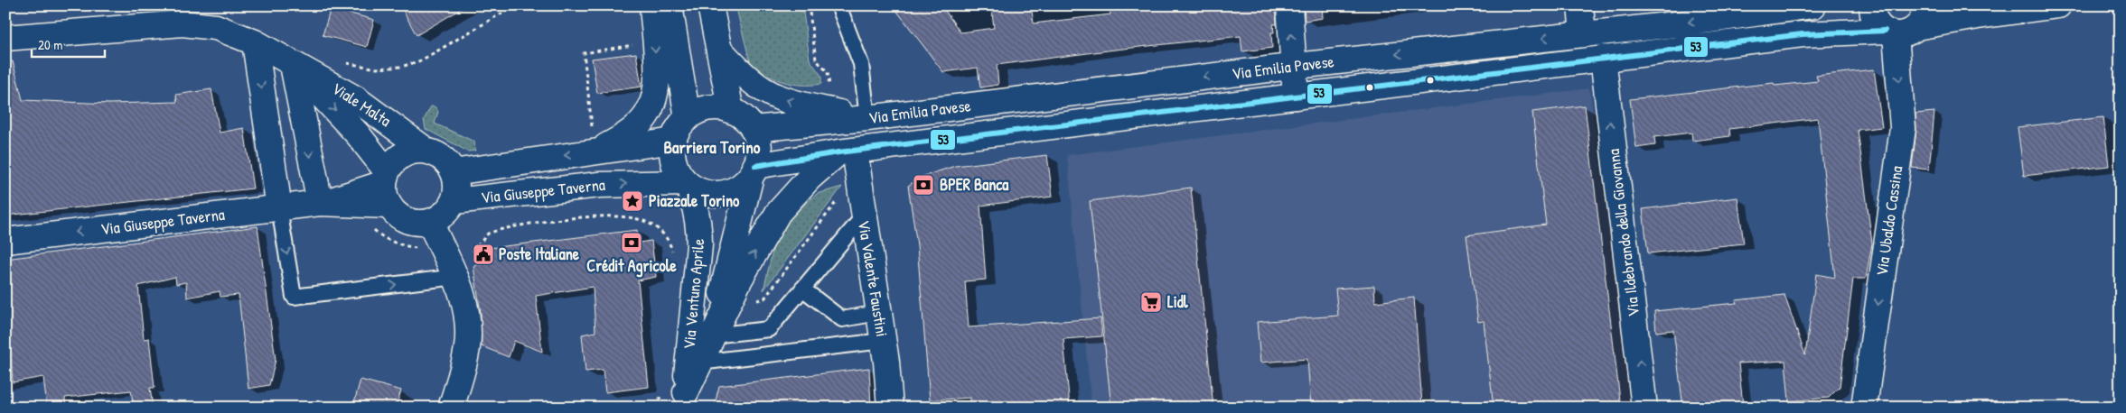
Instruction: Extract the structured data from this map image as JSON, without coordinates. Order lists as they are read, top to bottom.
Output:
{
  "streets": {
    "main road": [
      "Via Emilia Pavese",
      "Viale Malta",
      "Via Giuseppe Taverna",
      "Via Ubaldo Cassina",
      "Via Ildebrando della Giovanna",
      "Via Valente Faustini",
      "Via Ventuno Aprile"
    ]
  },
  "crossings": [
    ["Via Emilia Pavese", "Via Giuseppe Taverna"],
    ["Via Emilia Pavese", "Via Ubaldo Cassina"],
    ["Via Emilia Pavese", "Via Ildebrando della Giovanna"],
    ["Via Emilia Pavese", "Via Valente Faustini"],
    ["Via Emilia Pavese", "Via Ventuno Aprile"],
    ["Viale Malta", "Via Giuseppe Taverna"],
    ["Via Giuseppe Taverna", "Via Ventuno Aprile"]
  ],
  "one_way": ["Via Ubaldo Cassina", "Via Ildebrando della Giovanna"],
  "districts": ["Barriera Torino"],
  "places": {
    "bank": ["BPER Banca", "Crédit Agricole"],
    "place": ["Piazzale Torino"],
    "public building": ["Poste Italiane"],
    "supermarket": ["Lidl"]
  },
  "lines": ["transit line 53"],
  "scale_bar": "20 m"
}
